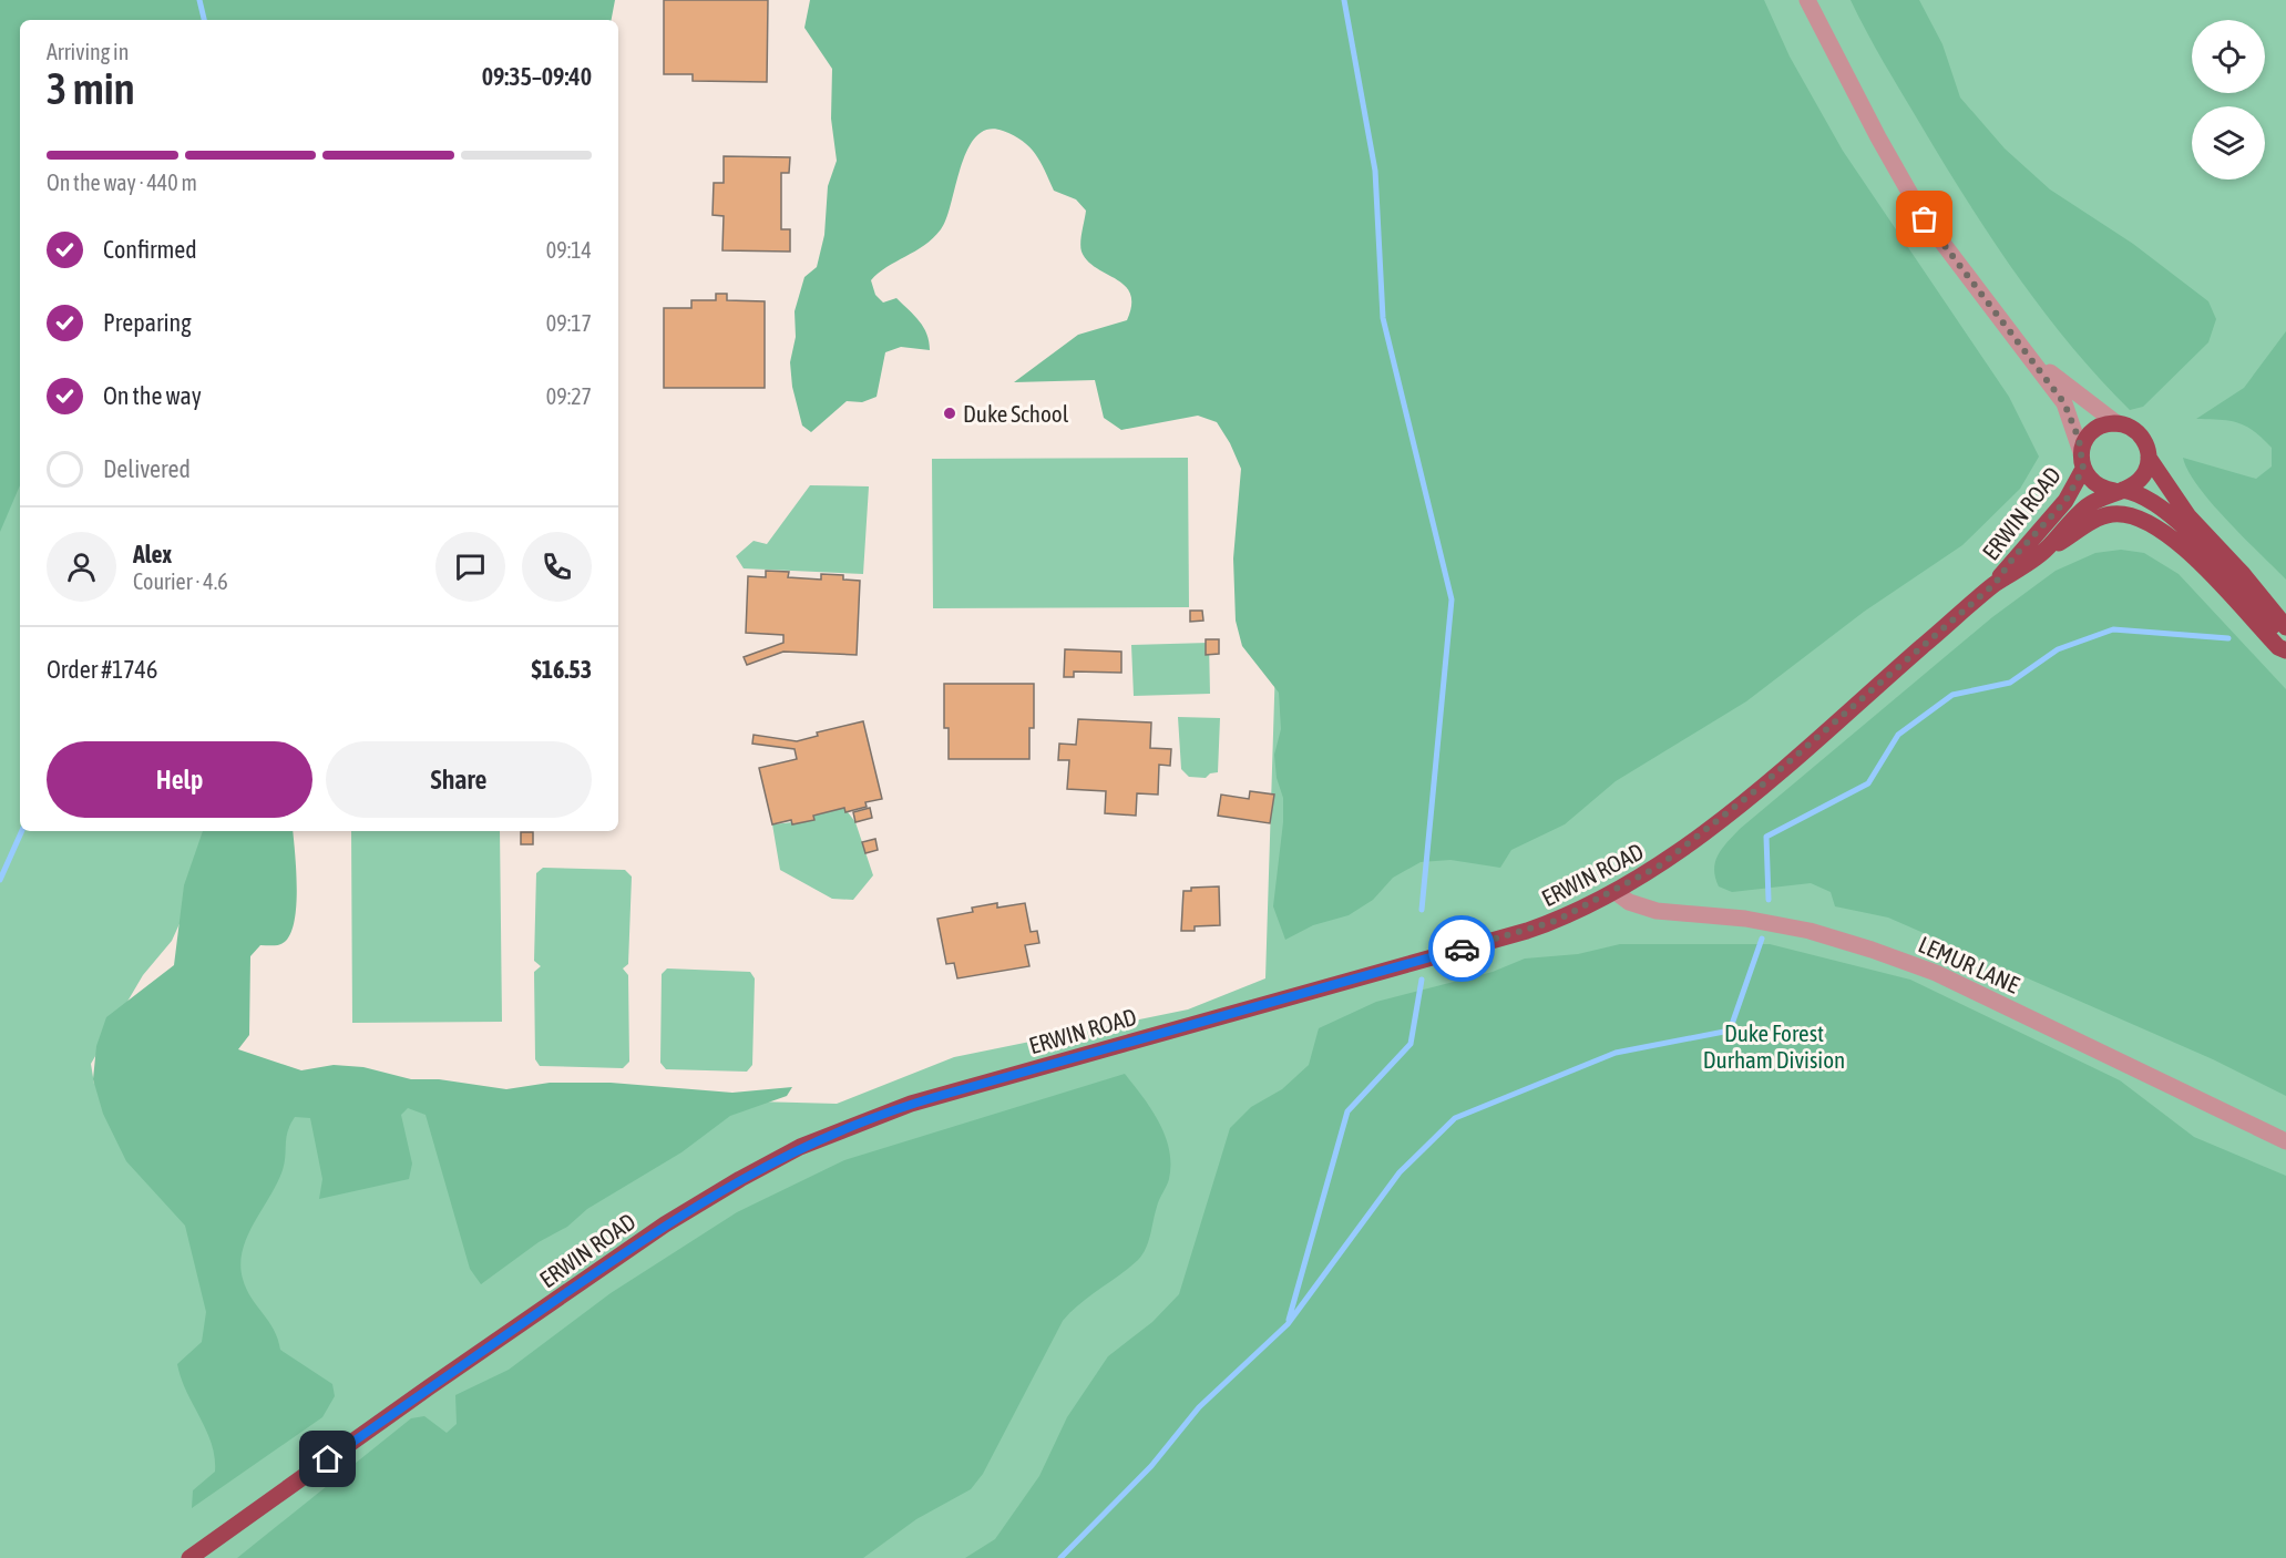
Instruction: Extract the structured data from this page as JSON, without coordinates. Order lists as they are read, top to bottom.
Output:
{
  "streets": {
    "main road": ["ERWIN ROAD"],
    "street": ["LEMUR LANE"]
  },
  "crossings": [
    ["ERWIN ROAD", "LEMUR LANE"]
  ],
  "parks": ["Duke Forest Durham Division"],
  "places": ["Duke School"],
  "page": {
    "heading": ["3 min", "Arriving in", "09:35–09:40"],
    "panel": [
      "Alex",
      "Courier · 4.6",
      "Order #1746",
      "$16.53"
    ],
    "bar": "On the way · 440 m",
    "list": [
      ["Confirmed", "09:14"],
      ["Preparing", "09:17"],
      ["On the way", "09:27"],
      "Delivered"
    ],
    "buttons": ["Help", "Share"]
  }
}
